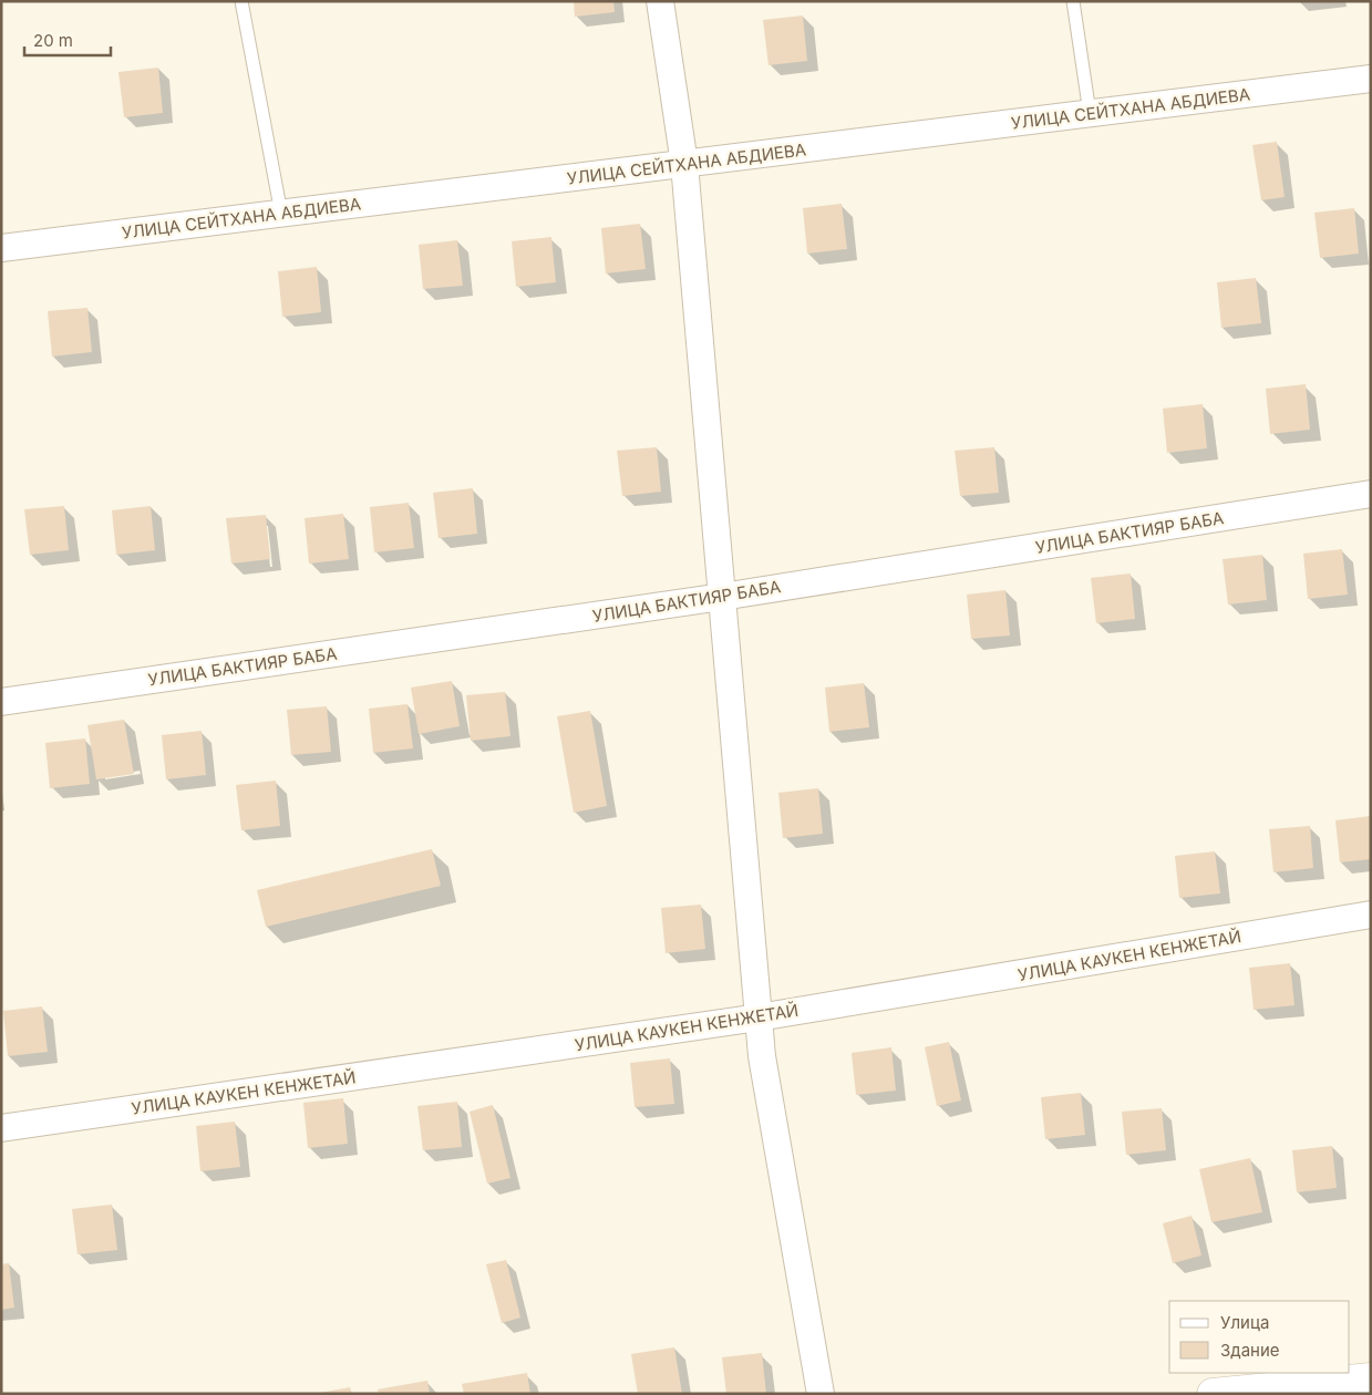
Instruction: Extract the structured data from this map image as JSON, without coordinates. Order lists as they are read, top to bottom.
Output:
{
  "streets": {
    "street": ["УЛИЦА СЕЙТХАНА АБДИЕВА", "УЛИЦА БАКТИЯР БАБА", "УЛИЦА КАУКЕН КЕНЖЕТАЙ"]
  },
  "legend": ["Улица", "Здание"],
  "scale_bar": "20 m"
}
